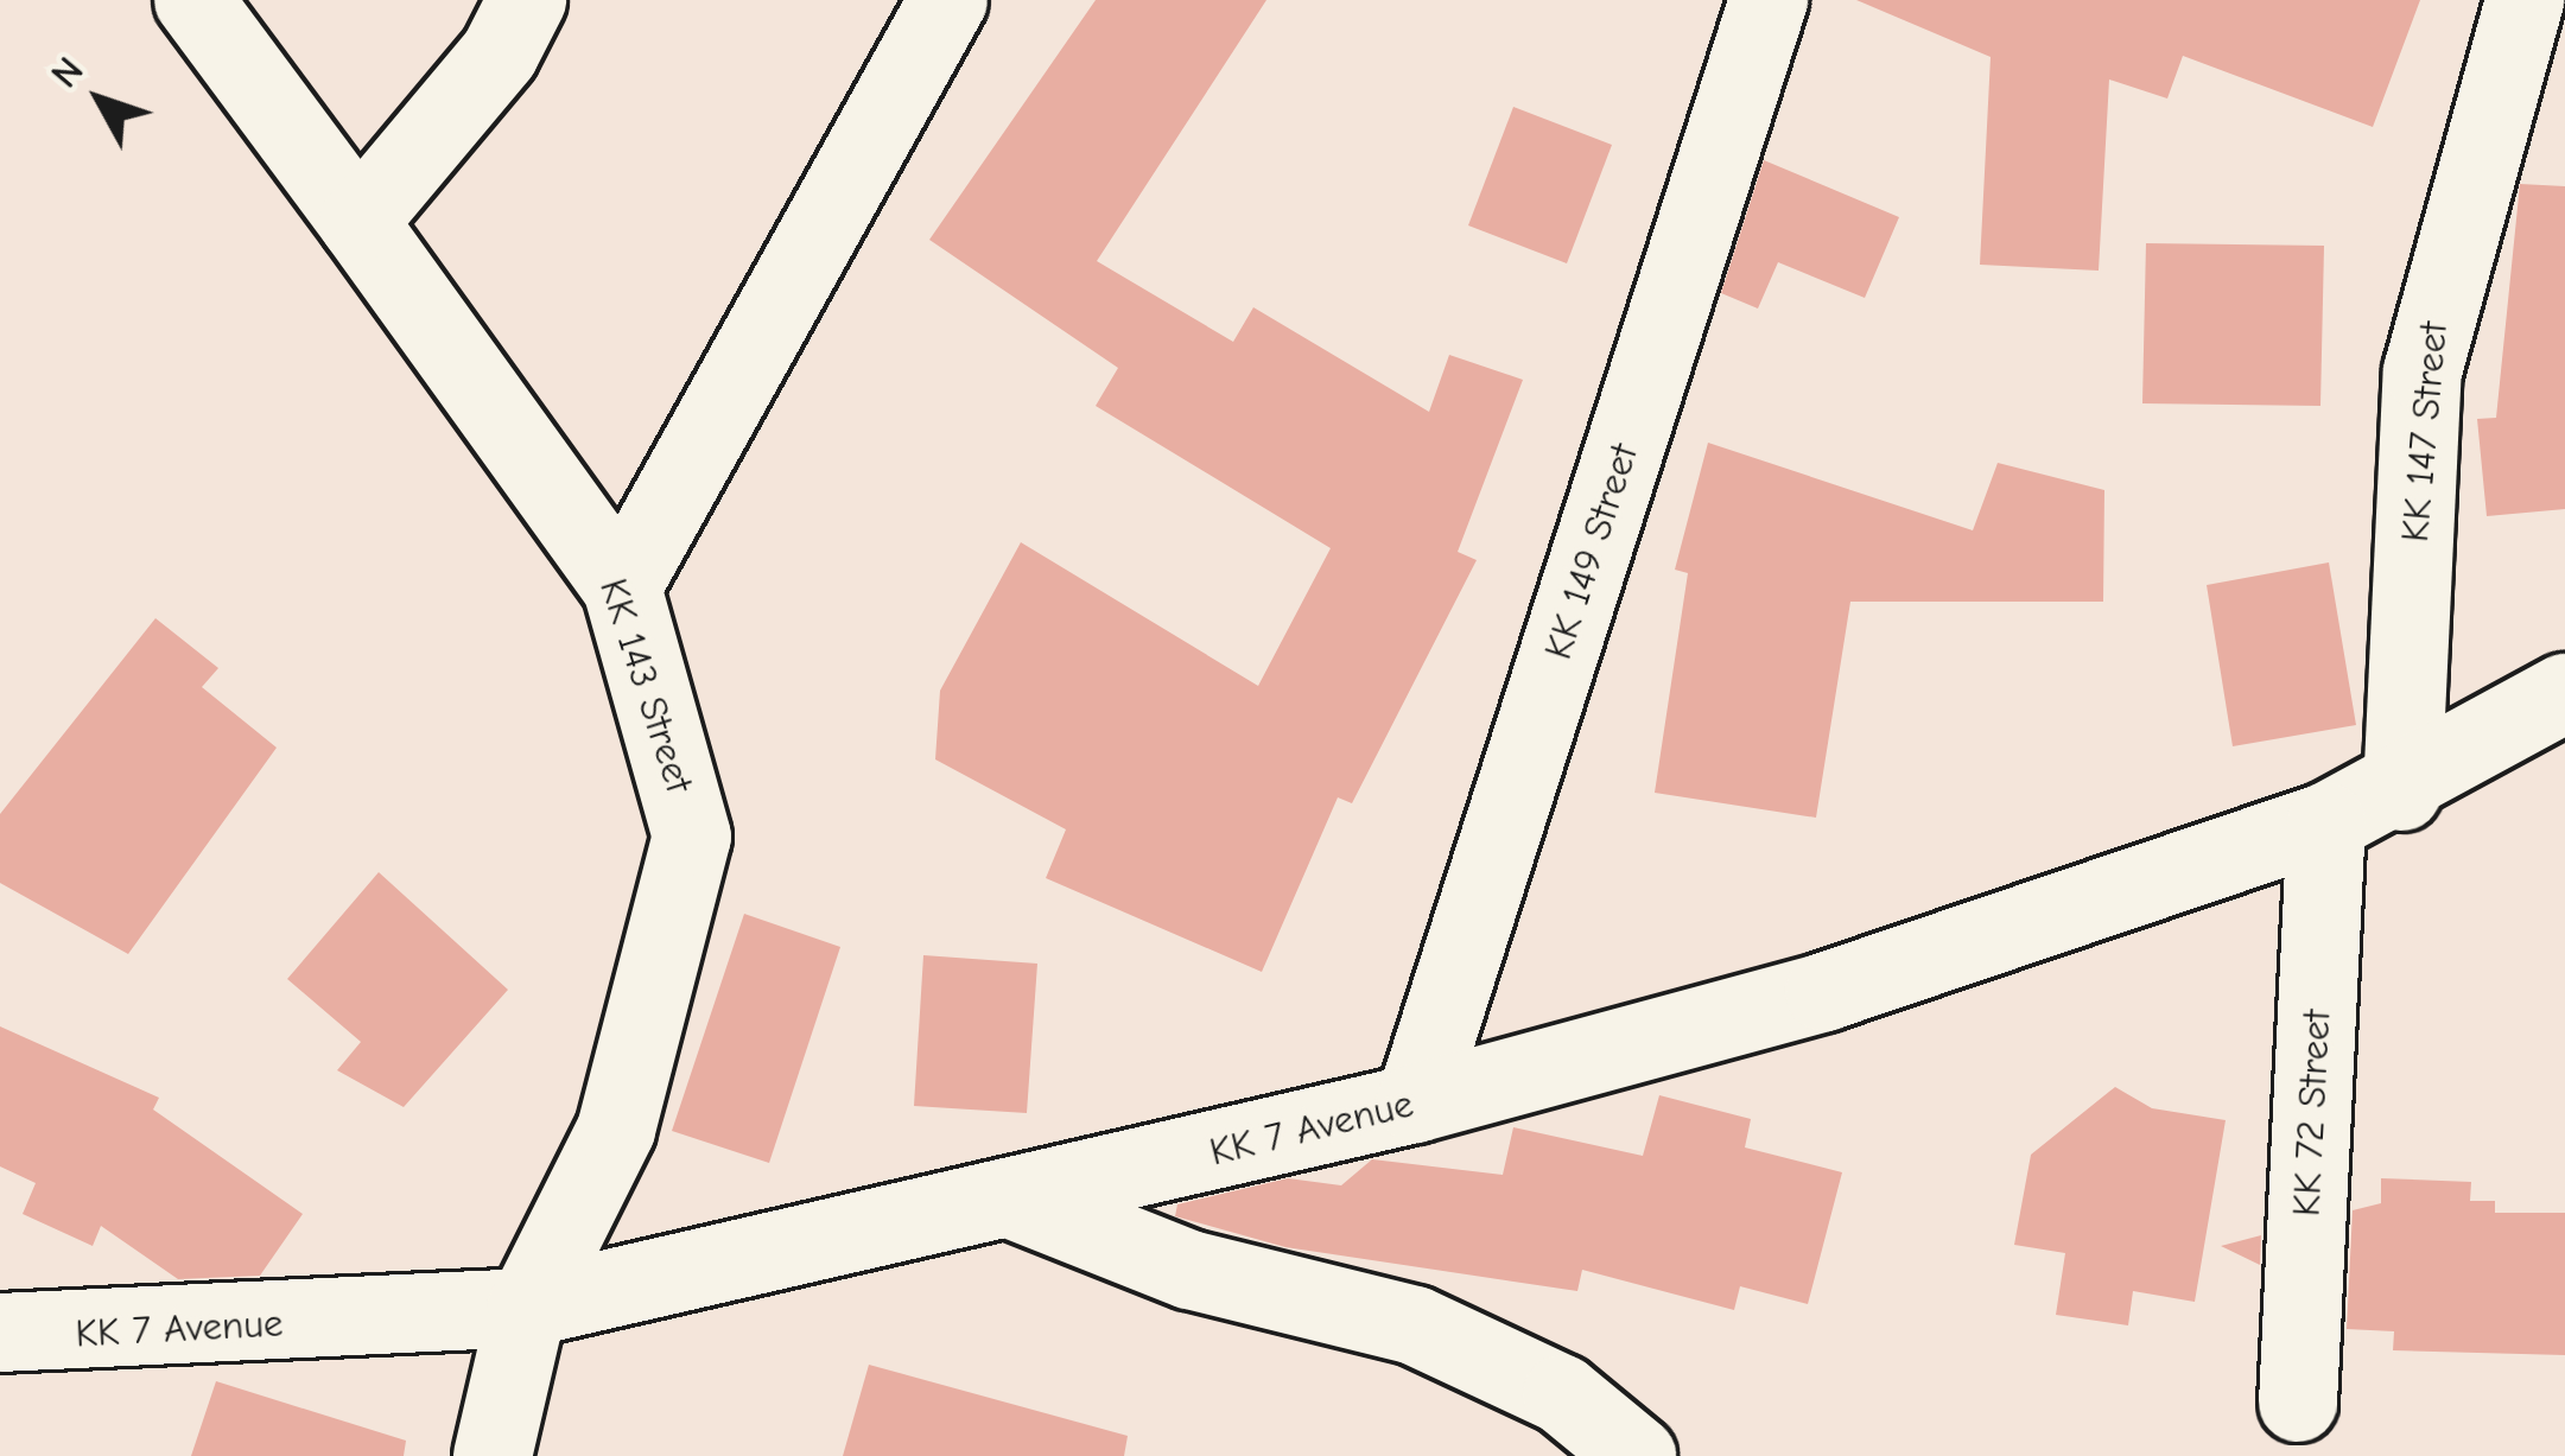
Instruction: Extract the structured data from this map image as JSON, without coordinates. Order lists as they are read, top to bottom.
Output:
{
  "streets": {
    "street": [
      "KK 147 Street",
      "KK 149 Street",
      "KK 143 Street",
      "KK 72 Street",
      "KK 7 Avenue"
    ]
  },
  "crossings": [
    ["KK 147 Street", "KK 7 Avenue"],
    ["KK 149 Street", "KK 7 Avenue"],
    ["KK 143 Street", "KK 7 Avenue"],
    ["KK 72 Street", "KK 7 Avenue"]
  ],
  "north": "top left"
}
